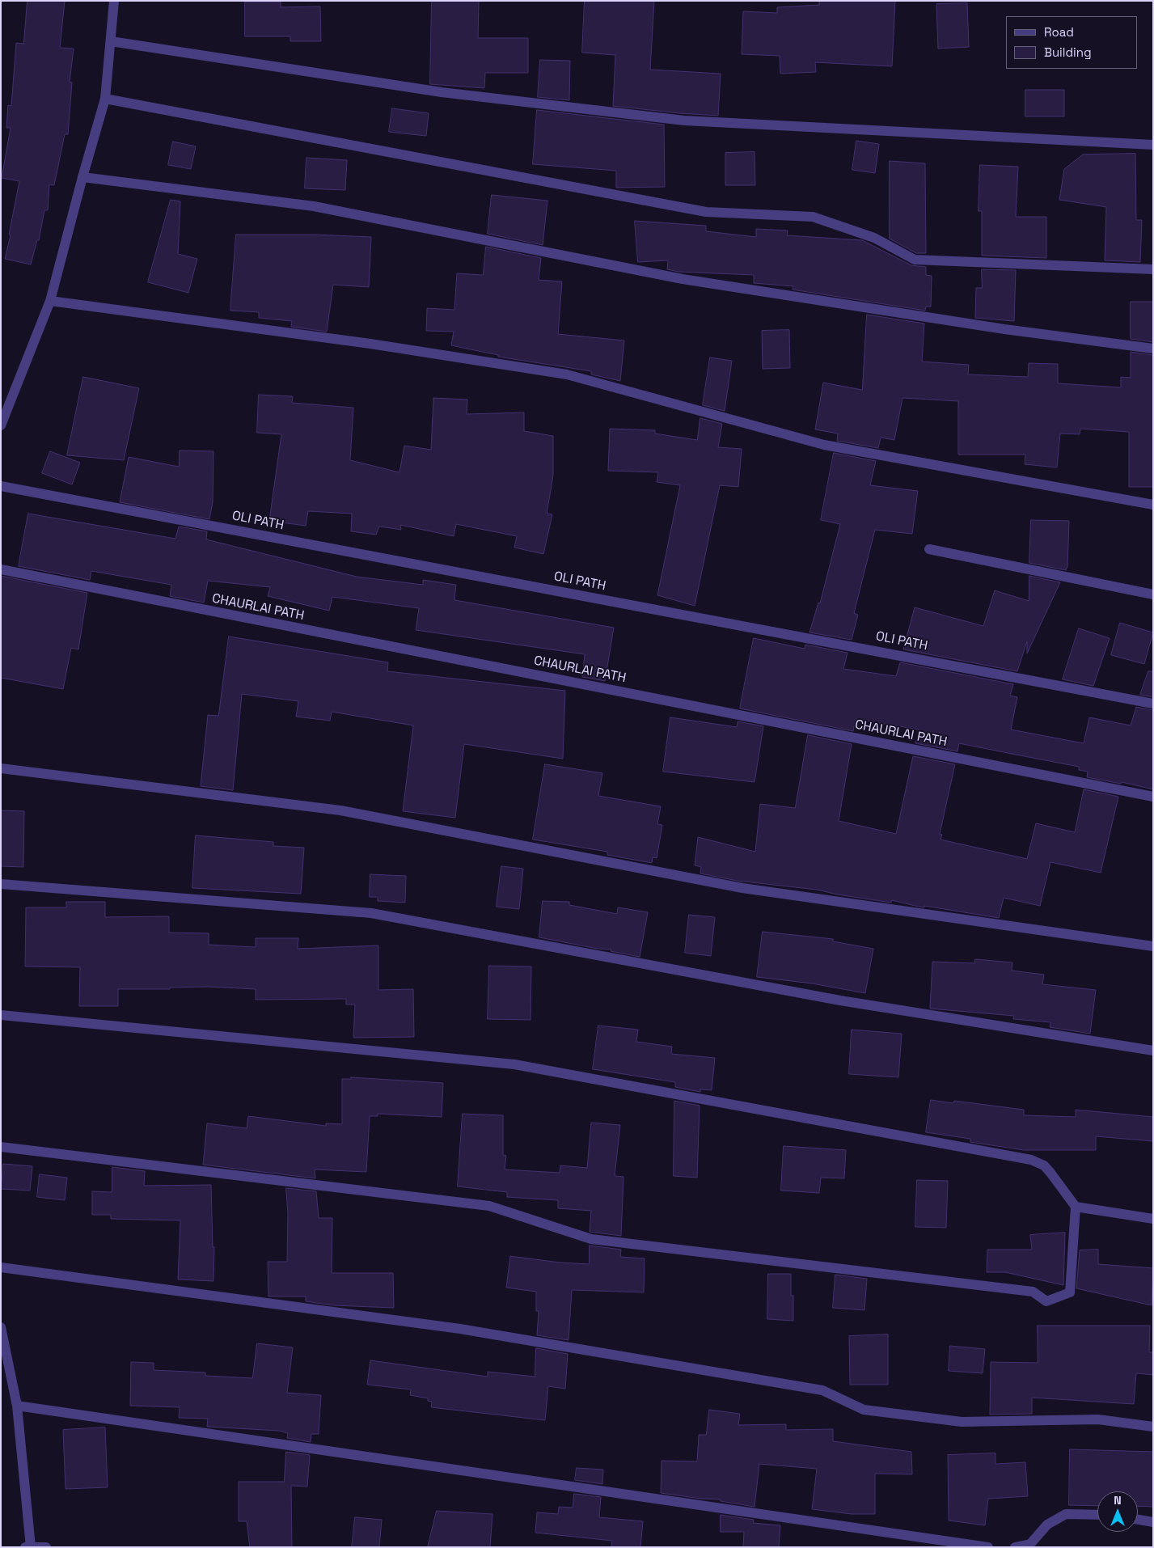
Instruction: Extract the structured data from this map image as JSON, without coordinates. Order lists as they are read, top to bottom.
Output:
{
  "streets": {
    "street": ["OLI PATH", "CHAURLAI PATH"]
  },
  "legend": ["Road", "Building"],
  "north": "top"
}
